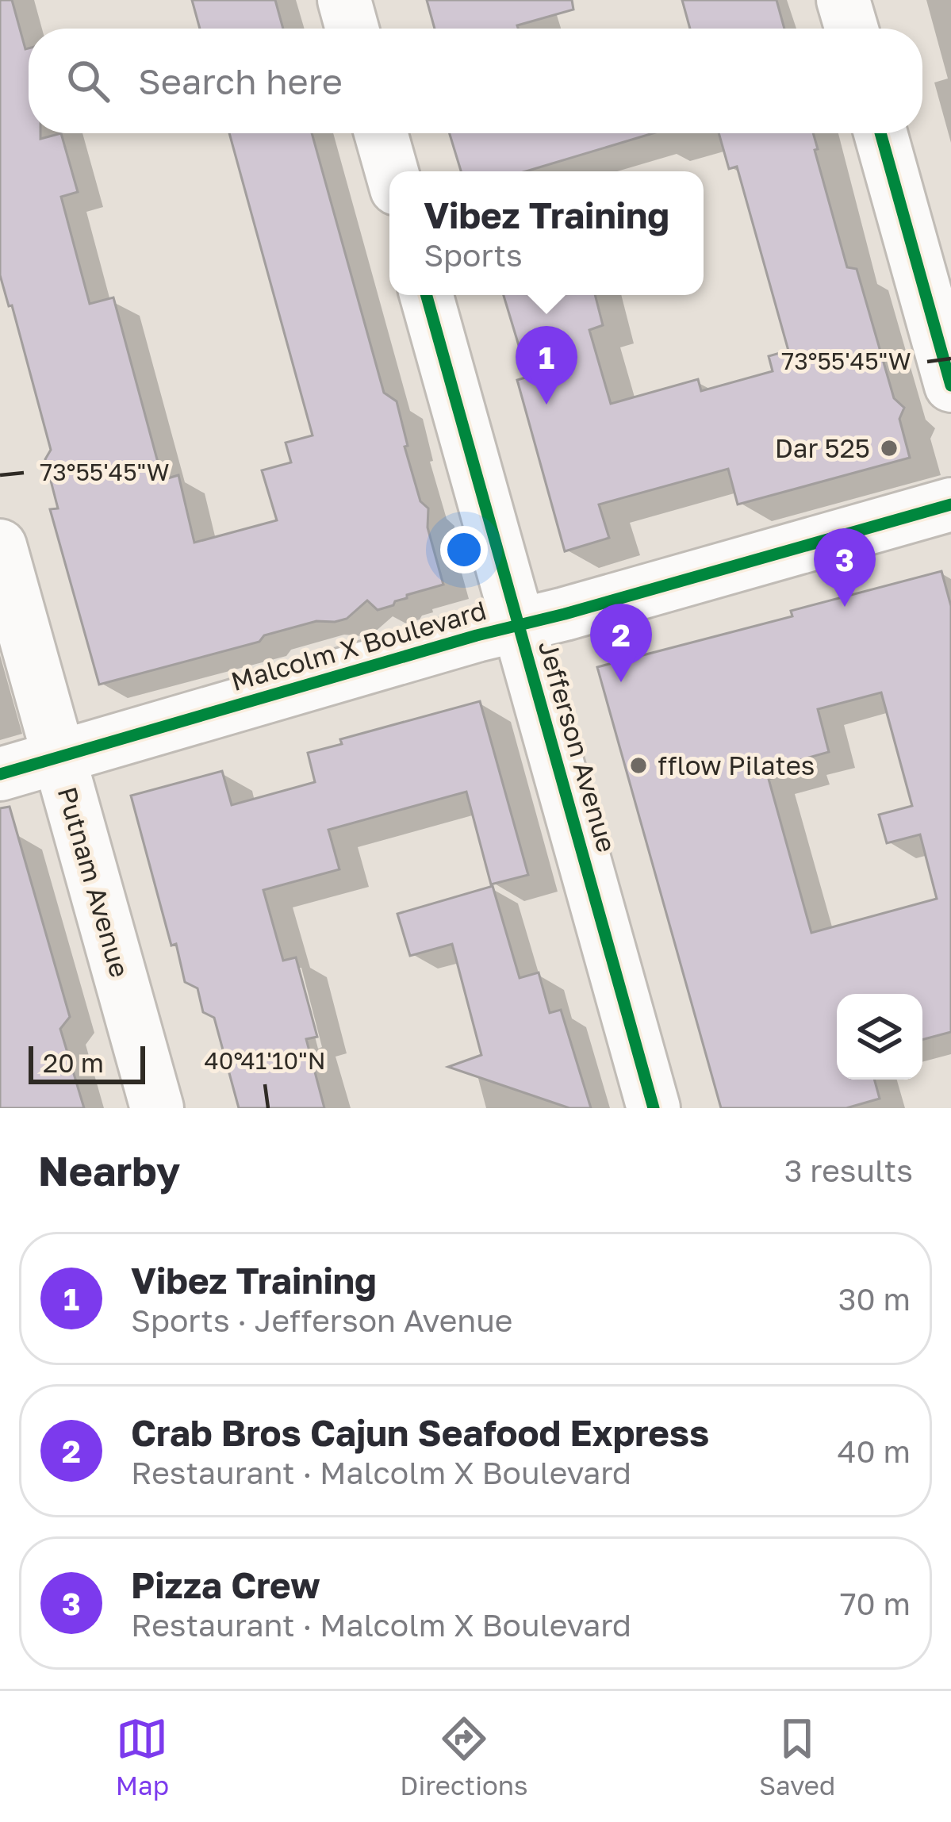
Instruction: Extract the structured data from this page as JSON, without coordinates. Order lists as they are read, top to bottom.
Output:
{
  "streets": {
    "street": ["Malcolm X Boulevard", "Jefferson Avenue", "Putnam Avenue"]
  },
  "crossings": [
    ["Malcolm X Boulevard", "Jefferson Avenue"],
    ["Malcolm X Boulevard", "Putnam Avenue"]
  ],
  "places": ["Dar 525", "fflow Pilates"],
  "scale_bar": "20 m",
  "page": {
    "search": "Search here",
    "popup": ["Vibez Training", "Sports"],
    "pins": ["1", "3", "2"],
    "scale": "20 m",
    "heading": ["Nearby", "3 results"],
    "list": [
      {
        "mark": "1",
        "name": "Vibez Training",
        "note": "Sports · Jefferson Avenue",
        "value": "30 m"
      },
      {
        "mark": "2",
        "name": "Crab Bros Cajun Seafood Express",
        "note": "Restaurant · Malcolm X Boulevard",
        "value": "40 m"
      },
      {
        "mark": "3",
        "name": "Pizza Crew",
        "note": "Restaurant · Malcolm X Boulevard",
        "value": "70 m"
      }
    ],
    "nav": ["Map", "Directions", "Saved"]
  },
  "coordinates": ["73°55'45\"W", "40°41'10\"N"]
}
